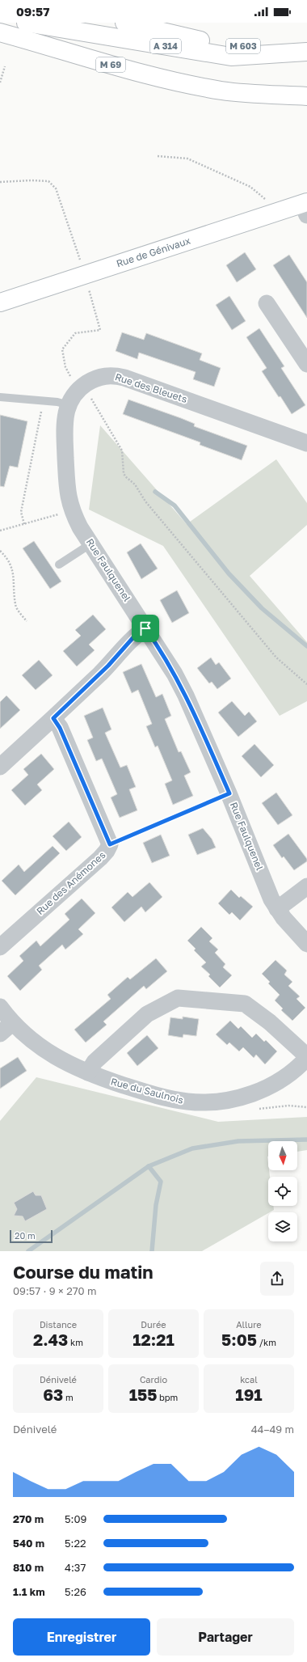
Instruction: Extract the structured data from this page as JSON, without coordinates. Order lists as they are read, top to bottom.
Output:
{
  "streets": {
    "main road": [
      "A 314",
      "M 603",
      "M 69",
      "Rue de Génivaux"
    ],
    "street": [
      "Rue des Bleuets",
      "Rue Faulquenel",
      "Rue des Anémones",
      "Rue du Saulnois"
    ]
  },
  "crossings": [
    ["A 314", "M 603"],
    ["Rue des Bleuets", "Rue Faulquenel"]
  ],
  "scale_bar": "20 m",
  "north": "bottom",
  "page": {
    "status": "09:57",
    "scale": "20 m",
    "heading": ["Course du matin", "09:57 · 9 × 270 m"],
    "stats": [
      ["Distance", "2.43 km"],
      ["Durée", "12:21"],
      ["Allure", "5:05 /km"],
      ["Dénivelé", "63 m"],
      ["Cardio", "155 bpm"],
      ["kcal", "191"]
    ],
    "chart": ["Dénivelé", "44–49 m"],
    "list": [
      {
        "name": "270 m",
        "note": "5:09"
      },
      {
        "name": "540 m",
        "note": "5:22"
      },
      {
        "name": "810 m",
        "note": "4:37"
      },
      {
        "name": "1.1 km",
        "note": "5:26"
      }
    ],
    "buttons": ["Enregistrer", "Partager"]
  }
}
